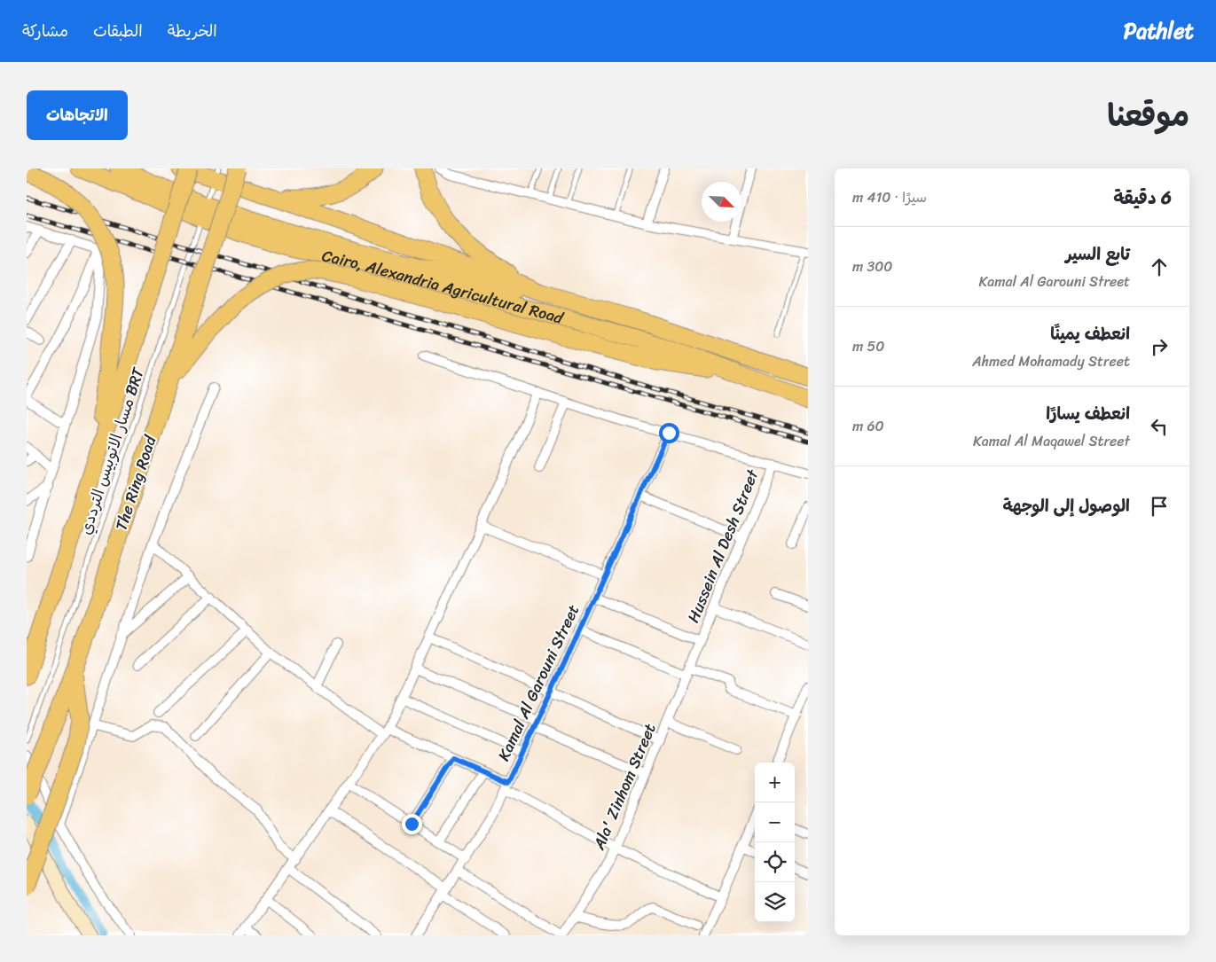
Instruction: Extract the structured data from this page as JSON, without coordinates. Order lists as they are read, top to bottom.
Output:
{
  "streets": {
    "highway": ["Cairo, Alexandria Agricultural Road", "The Ring Road"],
    "street": ["Hussein Al Desh Street", "Kamal Al Garouni Street", "Ala' Zinhom Street"],
    "lane": ["مسار الاتوبيس الترددي BRT"]
  },
  "crossings": [
    ["Hussein Al Desh Street", "Ala' Zinhom Street"]
  ],
  "north": "bottom right",
  "page": {
    "header": "Pathlet",
    "nav": ["الخريطة", "الطبقات", "مشاركة"],
    "title": "موقعنا",
    "buttons": "الاتجاهات",
    "heading": ["6 دقيقة", "سيرًا · 410 m"],
    "list": [
      ["تابع السير", "Kamal Al Garouni Street", "300 m"],
      ["انعطف يمينًا", "Ahmed Mohamady Street", "50 m"],
      ["انعطف يسارًا", "Kamal Al Maqawel Street", "60 m"],
      "الوصول إلى الوجهة"
    ],
    "map_buttons": ["+", "−"]
  }
}
